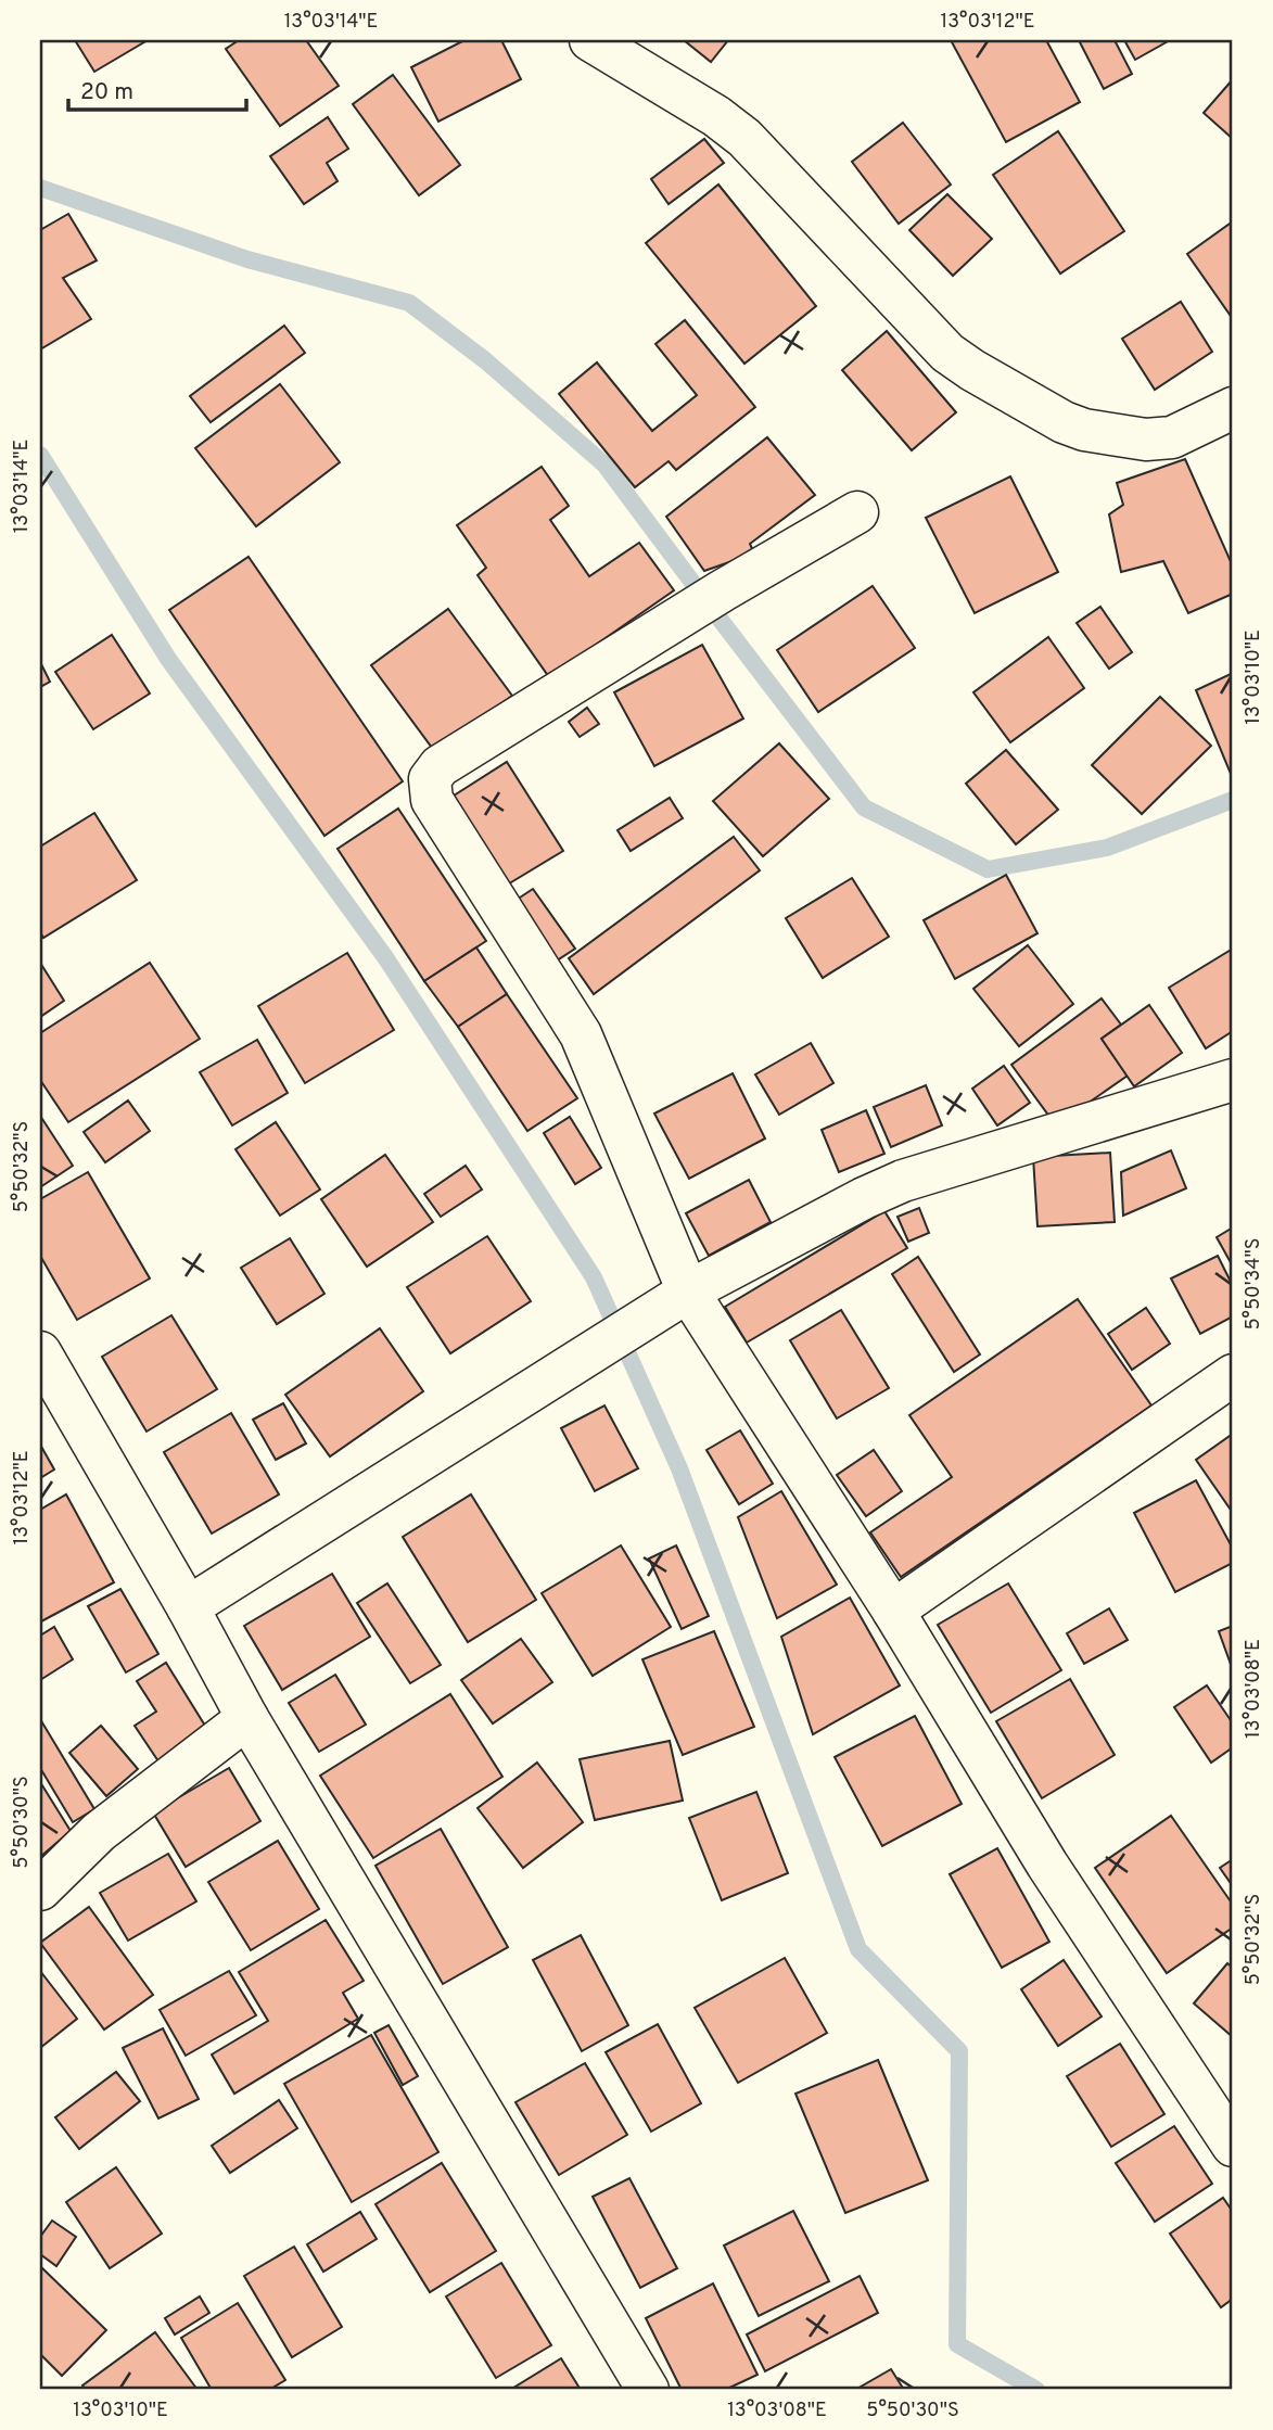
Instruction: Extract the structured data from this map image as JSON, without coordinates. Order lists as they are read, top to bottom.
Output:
{
  "scale_bar": "20 m",
  "coordinates": [
    "13°03'14\"E",
    "13°03'12\"E",
    "13°03'10\"E",
    "5°50'32\"S",
    "5°50'34\"S",
    "13°03'08\"E",
    "5°50'30\"S"
  ]
}
